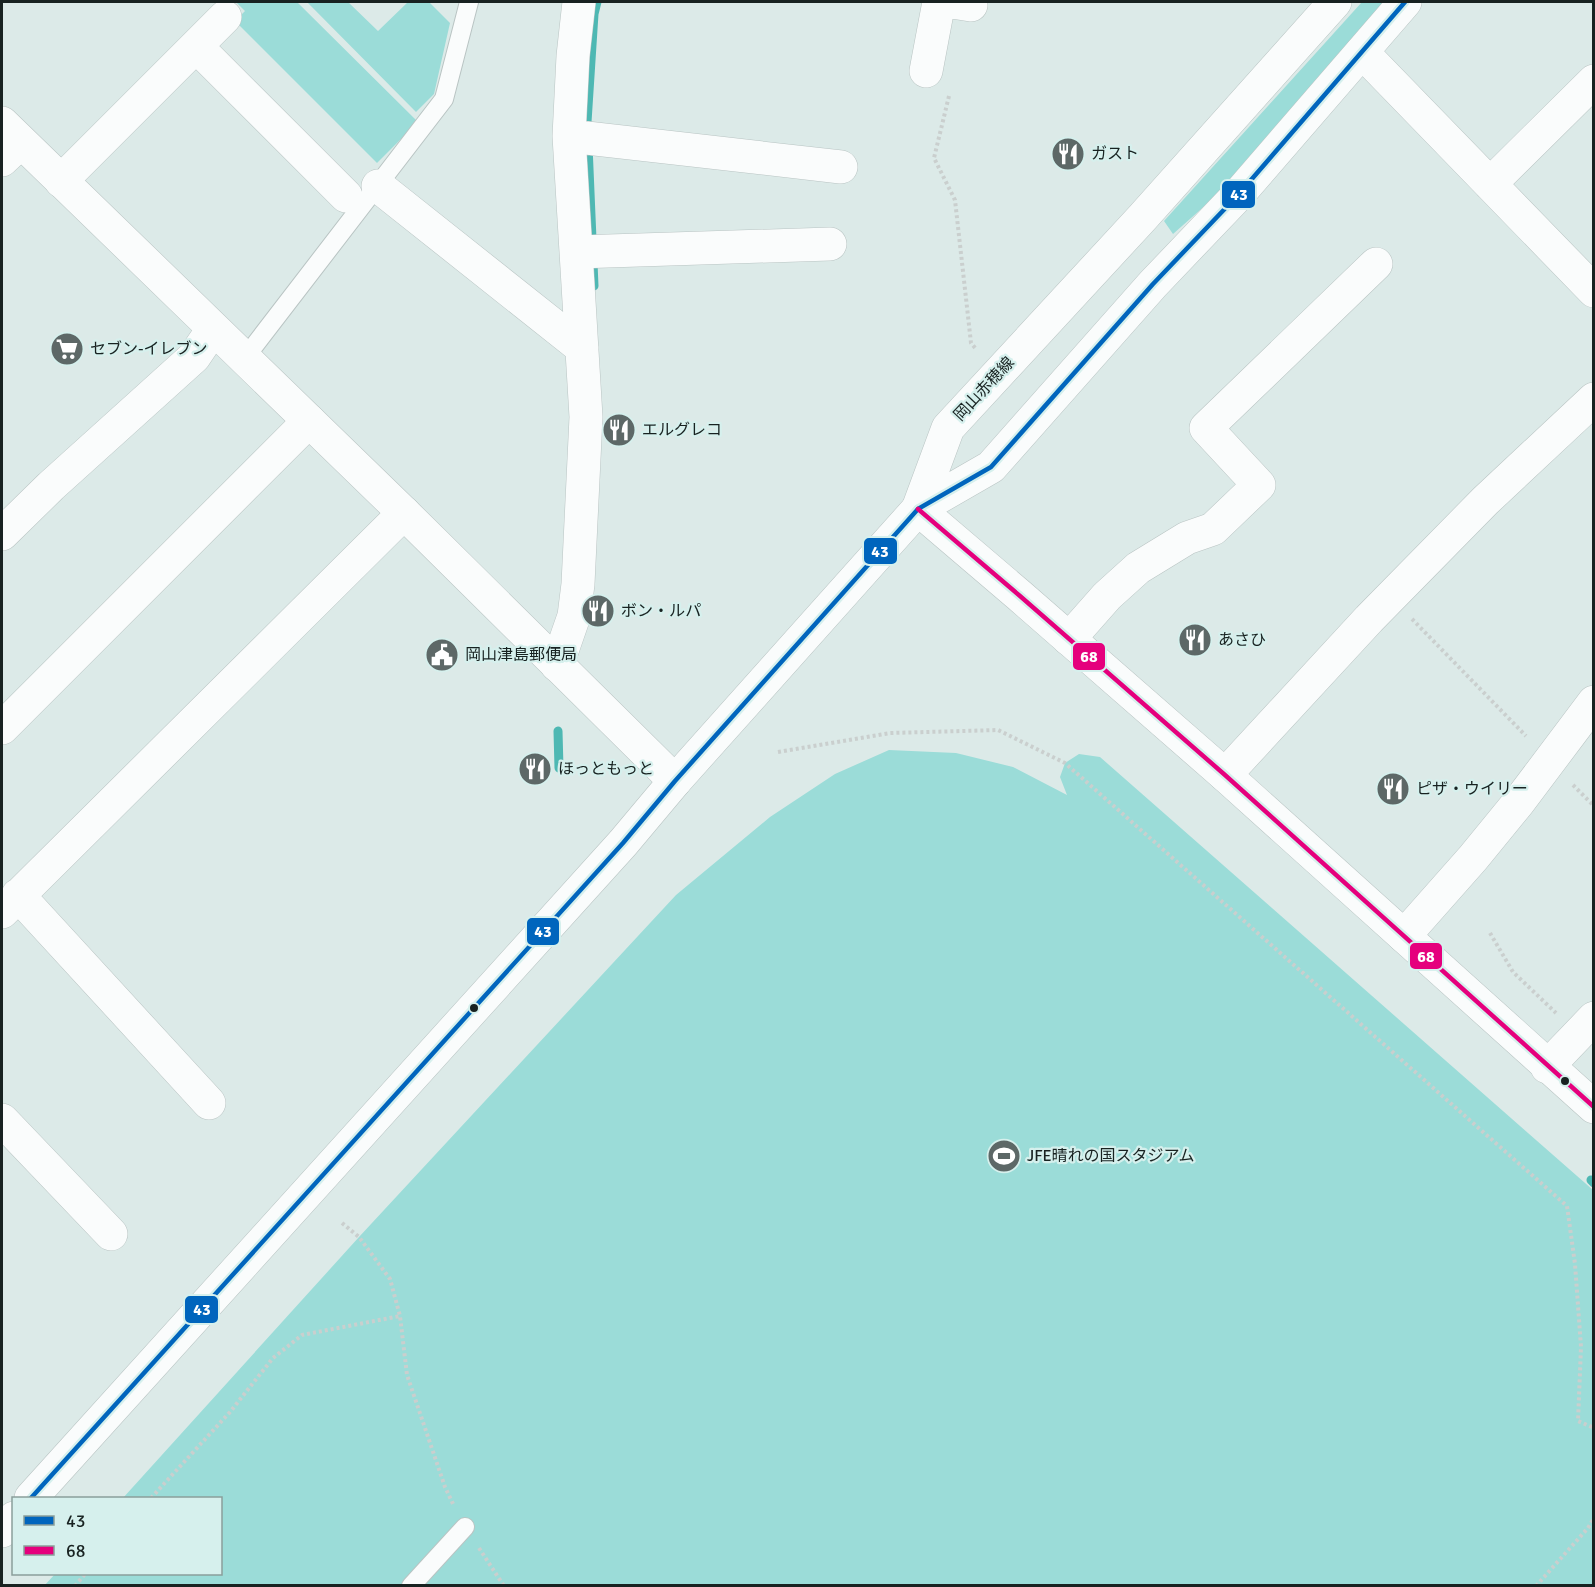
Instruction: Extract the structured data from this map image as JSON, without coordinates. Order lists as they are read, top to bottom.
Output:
{
  "streets": {
    "main road": ["岡山赤穂線"]
  },
  "places": {
    "restaurant": [
      "ガスト",
      "エルグレコ",
      "ボン・ルパ",
      "あさひ",
      "ほっともっと",
      "ピザ・ウイリー"
    ],
    "supermarket": ["セブン-イレブン"],
    "public building": ["岡山津島郵便局"],
    "sports": ["JFE晴れの国スタジアム"]
  },
  "lines": ["transit line 43", "transit line 68"],
  "legend": ["43", "68"]
}
